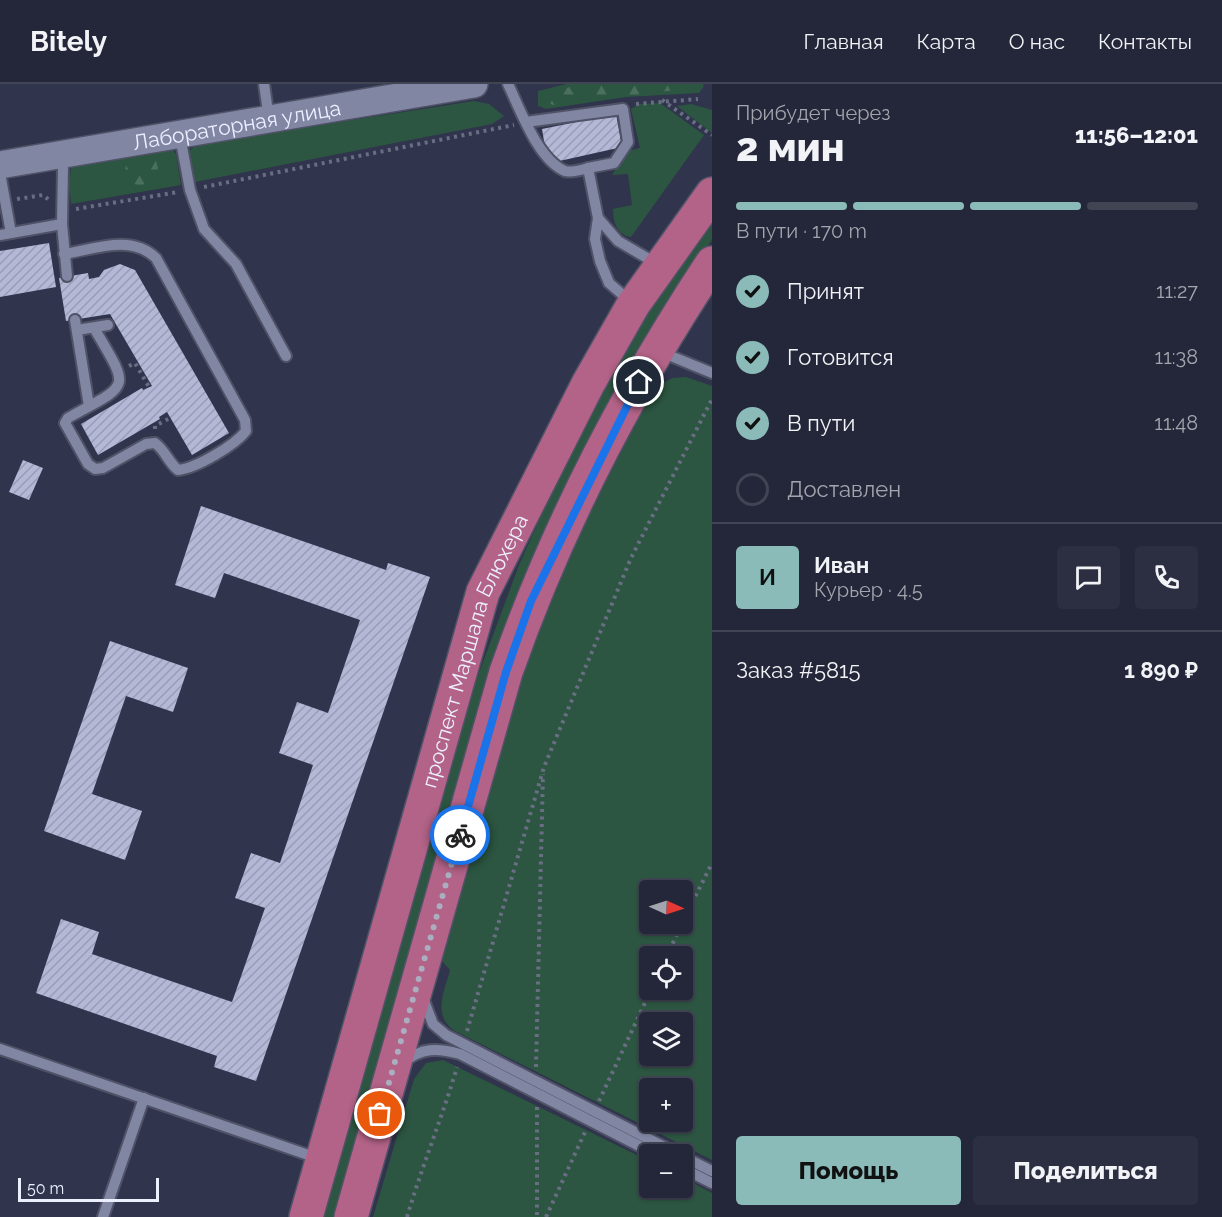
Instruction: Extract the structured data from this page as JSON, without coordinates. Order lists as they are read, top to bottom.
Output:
{
  "streets": {
    "main road": ["проспект Маршала Блюхера"],
    "street": ["Лабораторная улица"]
  },
  "scale_bar": "50 m",
  "north": "right",
  "page": {
    "header": "Bitely",
    "nav": [
      "Главная",
      "Карта",
      "О нас",
      "Контакты"
    ],
    "heading": ["2 мин", "Прибудет через", "11:56–12:01"],
    "panel": [
      "Иван",
      "Курьер · 4.5",
      "Заказ #5815",
      "1 890 ₽"
    ],
    "bar": "В пути · 170 m",
    "list": [
      ["Принят", "11:27"],
      ["Готовится", "11:38"],
      ["В пути", "11:48"],
      "Доставлен"
    ],
    "round": "И",
    "map_buttons": ["+", "−"],
    "buttons": ["Помощь", "Поделиться"],
    "scale": "50 m"
  }
}
